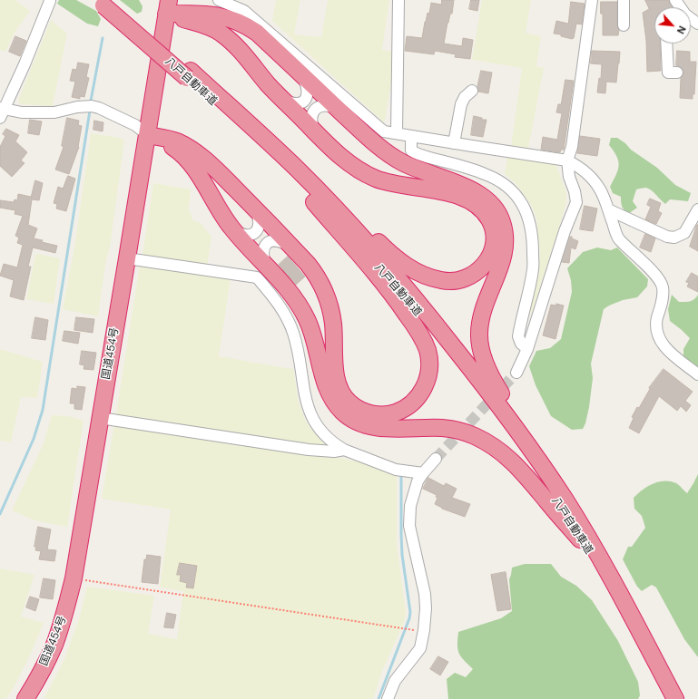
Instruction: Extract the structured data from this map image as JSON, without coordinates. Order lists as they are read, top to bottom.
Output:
{
  "streets": {
    "highway": ["八戸自動車道", "国道454号"]
  },
  "north": "bottom right"
}
